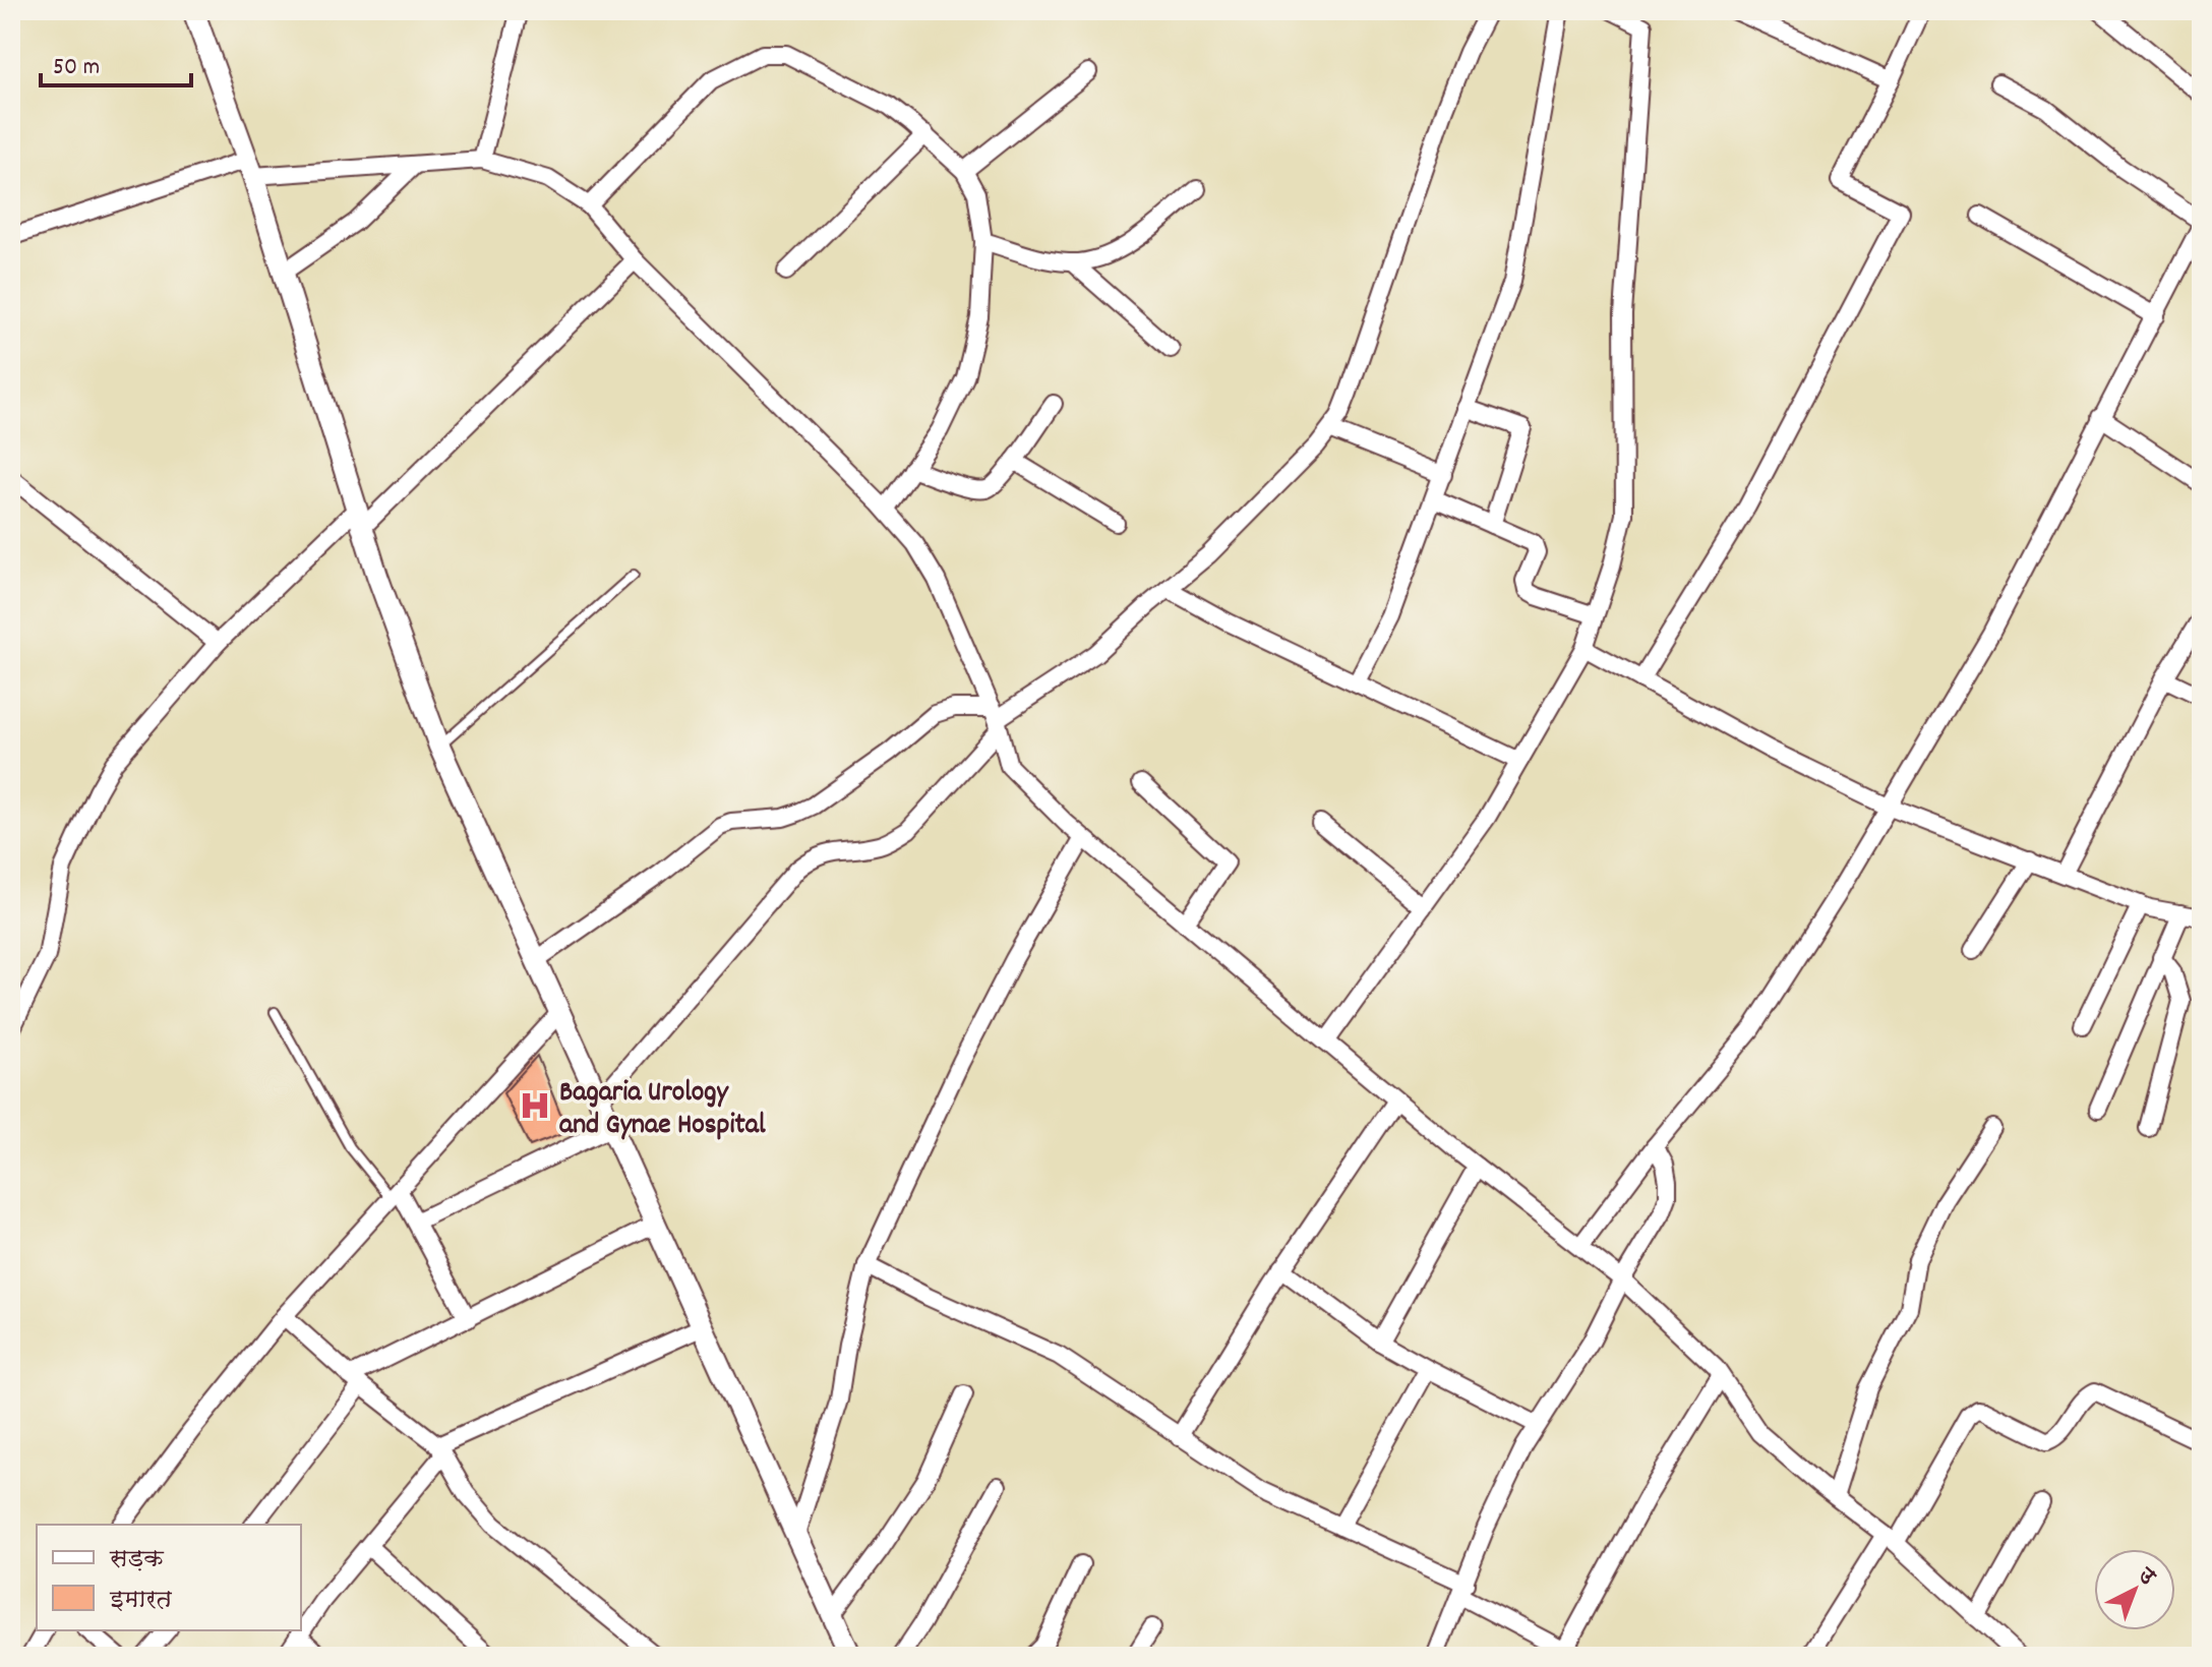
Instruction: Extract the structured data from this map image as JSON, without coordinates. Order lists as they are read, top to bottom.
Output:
{
  "places": {
    "hospital": ["Bagaria Urology and Gynae Hospital"]
  },
  "legend": ["सड़क", "इमारत"],
  "scale_bar": "50 m",
  "north": "top right"
}
